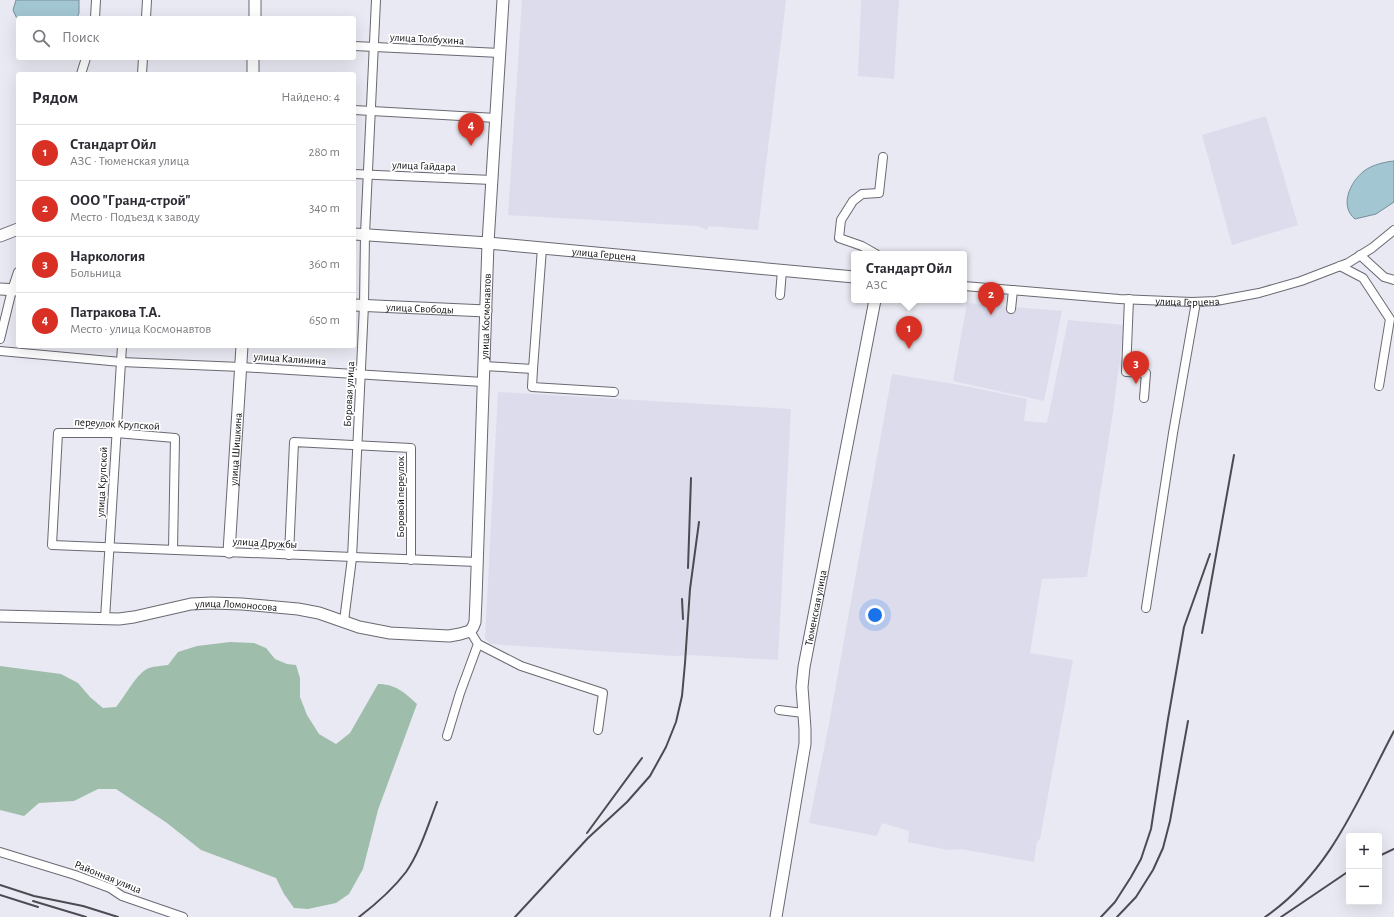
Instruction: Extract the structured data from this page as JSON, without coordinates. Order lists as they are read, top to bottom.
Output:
{
  "streets": {
    "street": [
      "улица Толбухина",
      "улица Гайдара",
      "улица Герцена",
      "улица Свободы",
      "улица Космонавтов",
      "улица Калинина",
      "Боровая улица",
      "переулок Крупской",
      "улица Шишкина",
      "улица Крупской",
      "Боровой переулок",
      "улица Дружбы",
      "улица Ломоносова",
      "Тюменская улица",
      "Районная улица"
    ]
  },
  "crossings": [
    ["улица Толбухина", "улица Космонавтов"],
    ["улица Толбухина", "Боровая улица"],
    ["улица Гайдара", "улица Космонавтов"],
    ["улица Гайдара", "Боровая улица"],
    ["улица Герцена", "улица Космонавтов"],
    ["улица Герцена", "Боровая улица"],
    ["улица Свободы", "улица Космонавтов"],
    ["улица Свободы", "Боровая улица"],
    ["улица Космонавтов", "улица Калинина"],
    ["улица Космонавтов", "улица Дружбы"],
    ["улица Космонавтов", "улица Ломоносова"],
    ["улица Калинина", "Боровая улица"],
    ["улица Калинина", "улица Шишкина"],
    ["улица Калинина", "улица Крупской"],
    ["Боровая улица", "Боровой переулок"],
    ["Боровая улица", "улица Дружбы"],
    ["Боровая улица", "улица Ломоносова"],
    ["переулок Крупской", "улица Крупской"],
    ["переулок Крупской", "улица Дружбы"],
    ["улица Шишкина", "улица Дружбы"],
    ["улица Крупской", "улица Дружбы"],
    ["улица Крупской", "улица Ломоносова"],
    ["Боровой переулок", "улица Дружбы"]
  ],
  "page": {
    "search": "Поиск",
    "heading": ["Рядом", "Найдено: 4"],
    "pins": [
      "4",
      "2",
      "1",
      "3"
    ],
    "list": [
      {
        "mark": "1",
        "name": "Стандарт Ойл",
        "note": "АЗС · Тюменская улица",
        "value": "280 m"
      },
      {
        "mark": "2",
        "name": "ООО \"Гранд-строй\"",
        "note": "Место · Подъезд к заводу",
        "value": "340 m"
      },
      {
        "mark": "3",
        "name": "Наркология",
        "note": "Больница",
        "value": "360 m"
      },
      {
        "mark": "4",
        "name": "Патракова Т.А.",
        "note": "Место · улица Космонавтов",
        "value": "650 m"
      }
    ],
    "popup": ["Стандарт Ойл", "АЗС"],
    "map_buttons": ["+", "−"]
  }
}
